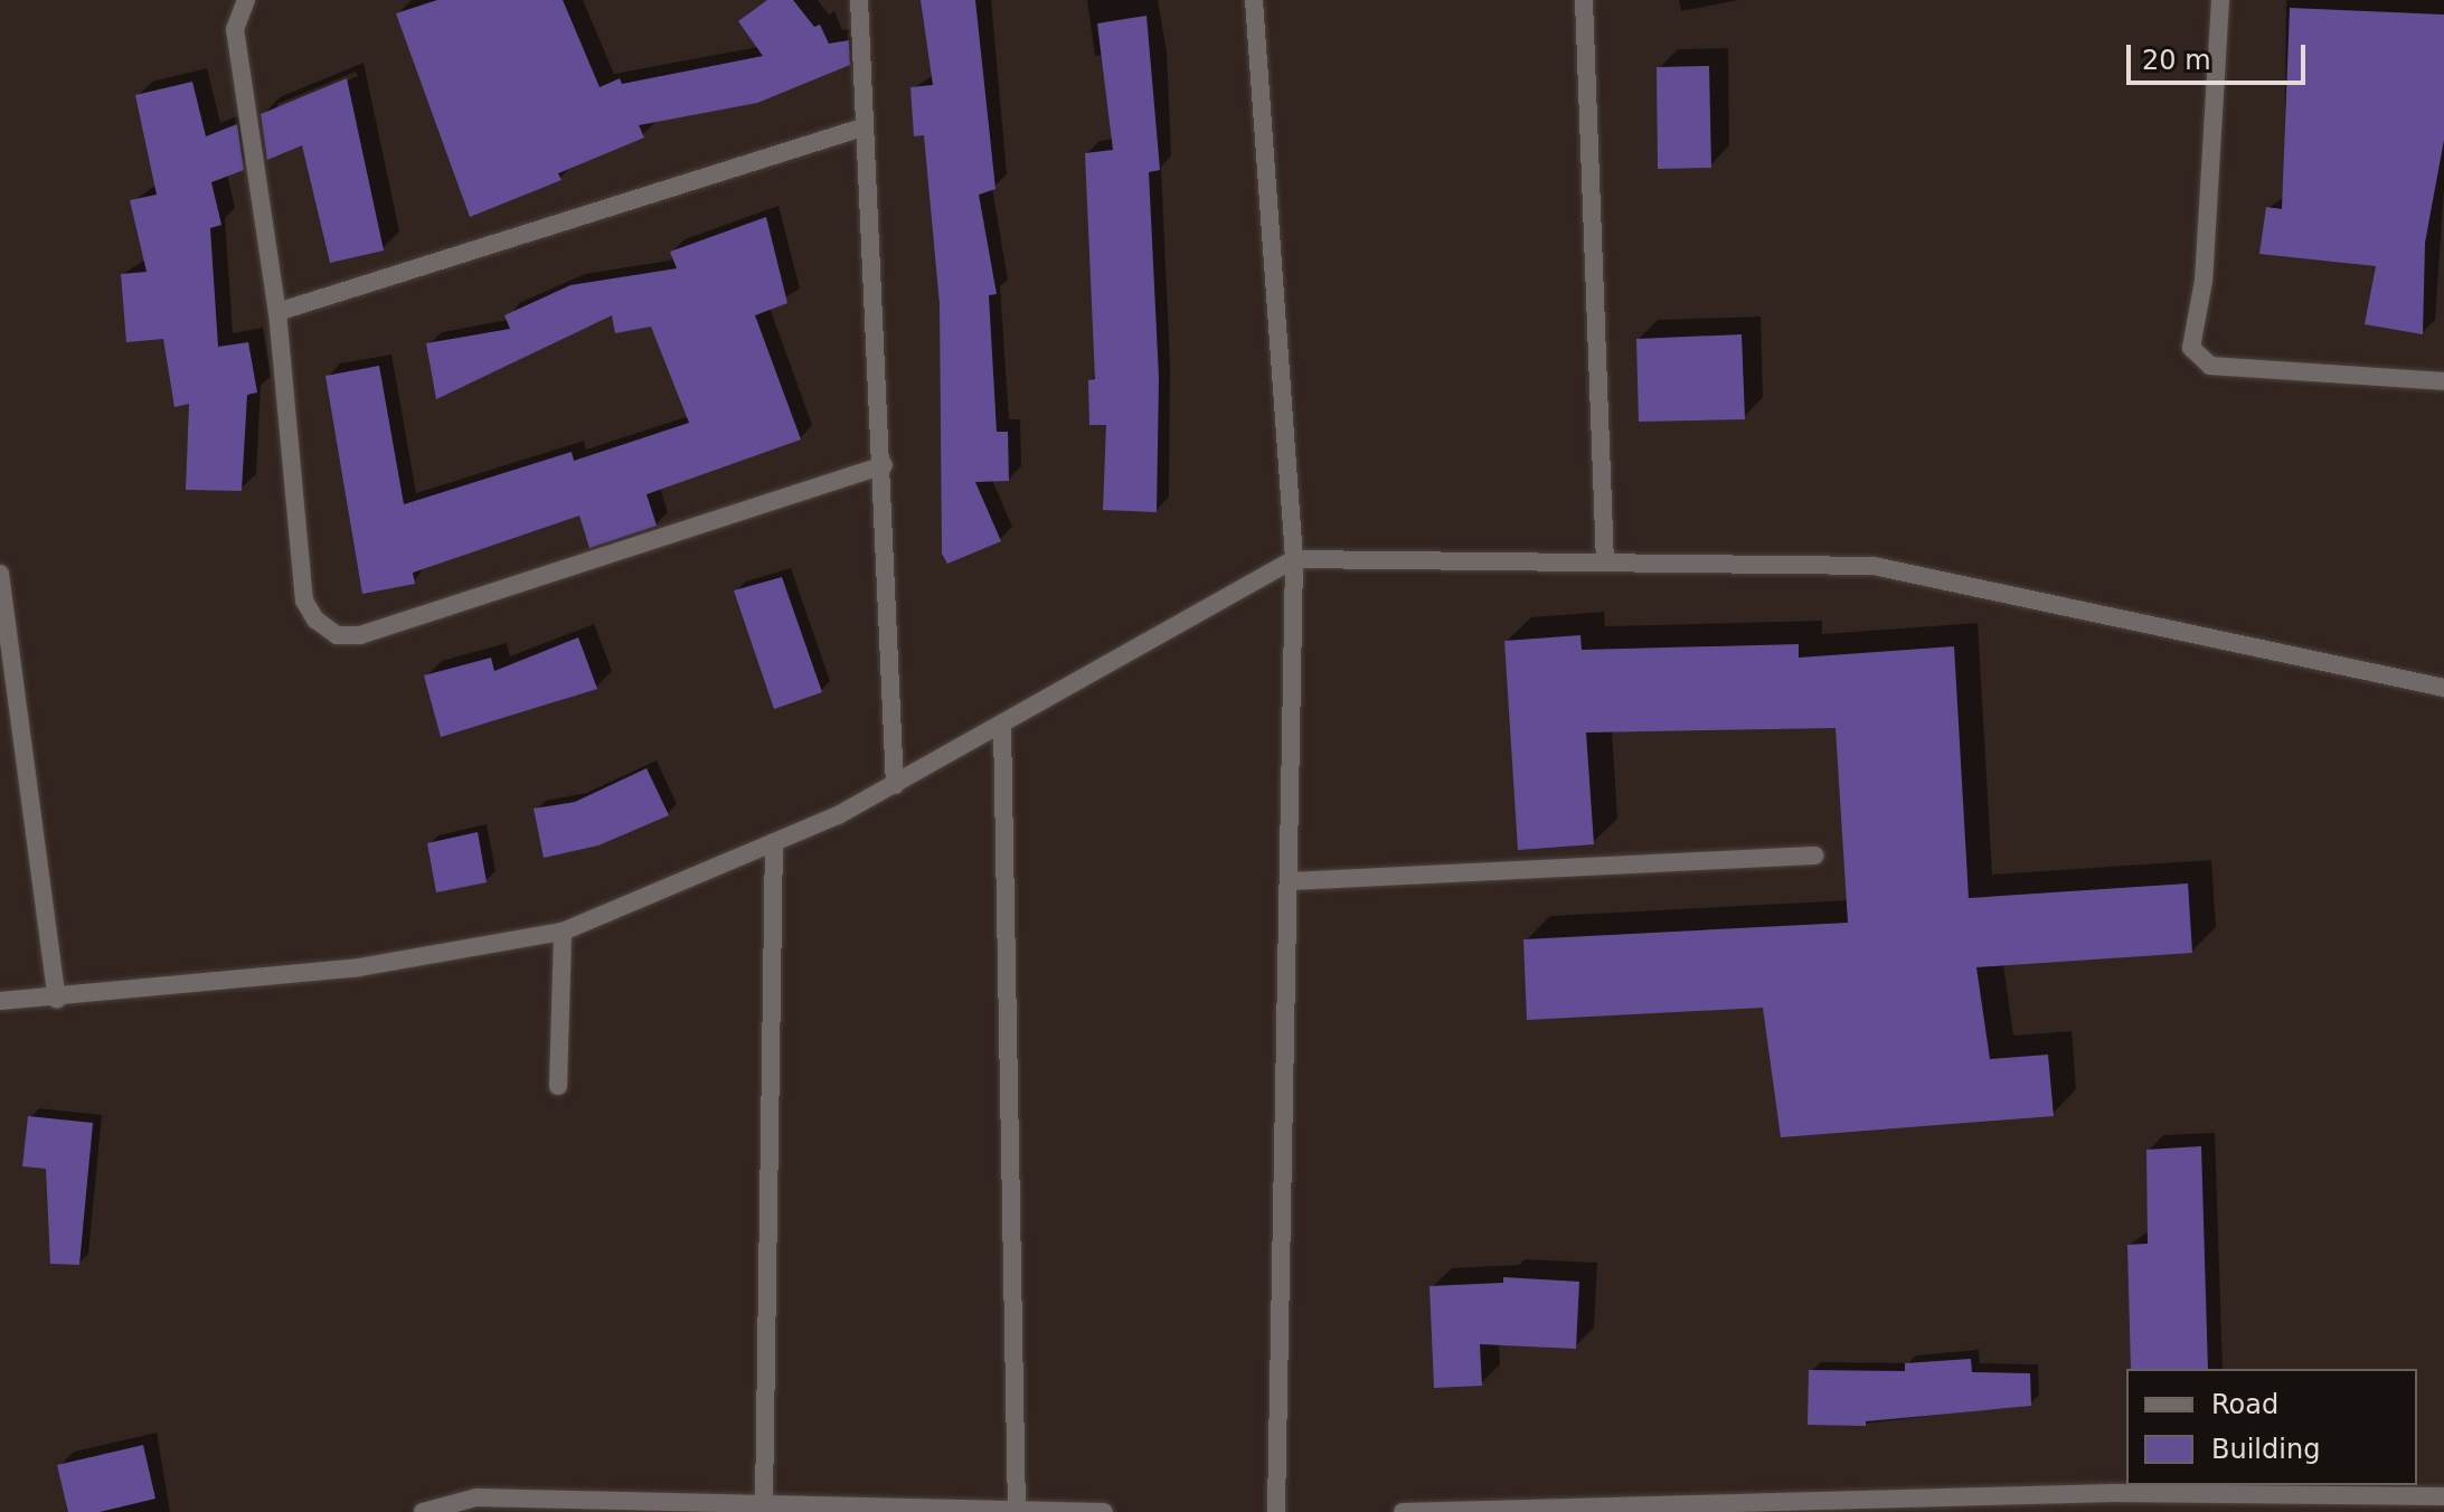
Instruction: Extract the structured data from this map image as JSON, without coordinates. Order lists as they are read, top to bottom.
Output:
{
  "legend": ["Road", "Building"],
  "scale_bar": "20 m"
}
